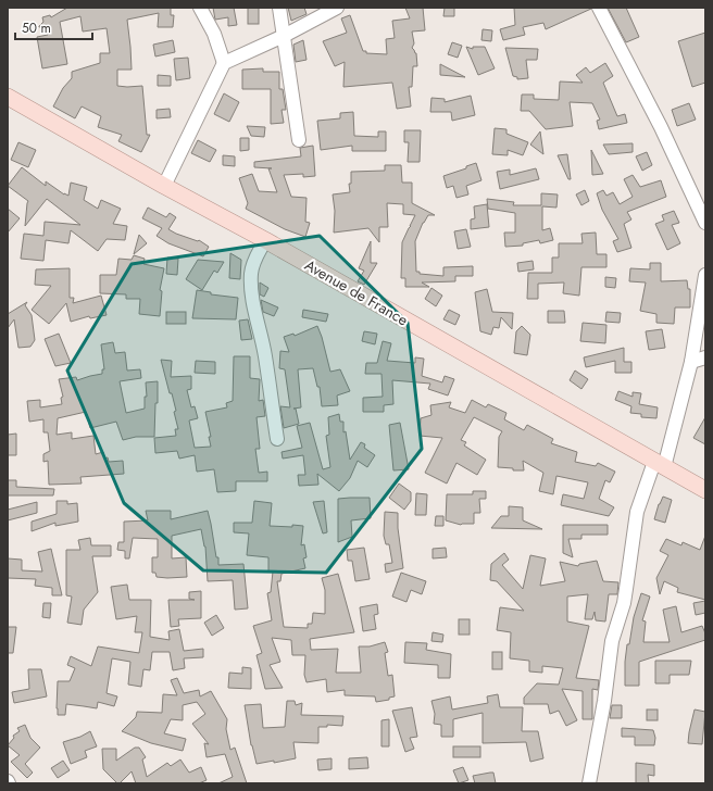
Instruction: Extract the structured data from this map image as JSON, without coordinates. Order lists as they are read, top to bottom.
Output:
{
  "streets": {
    "main road": ["Avenue de France"]
  },
  "scale_bar": "50 m"
}
